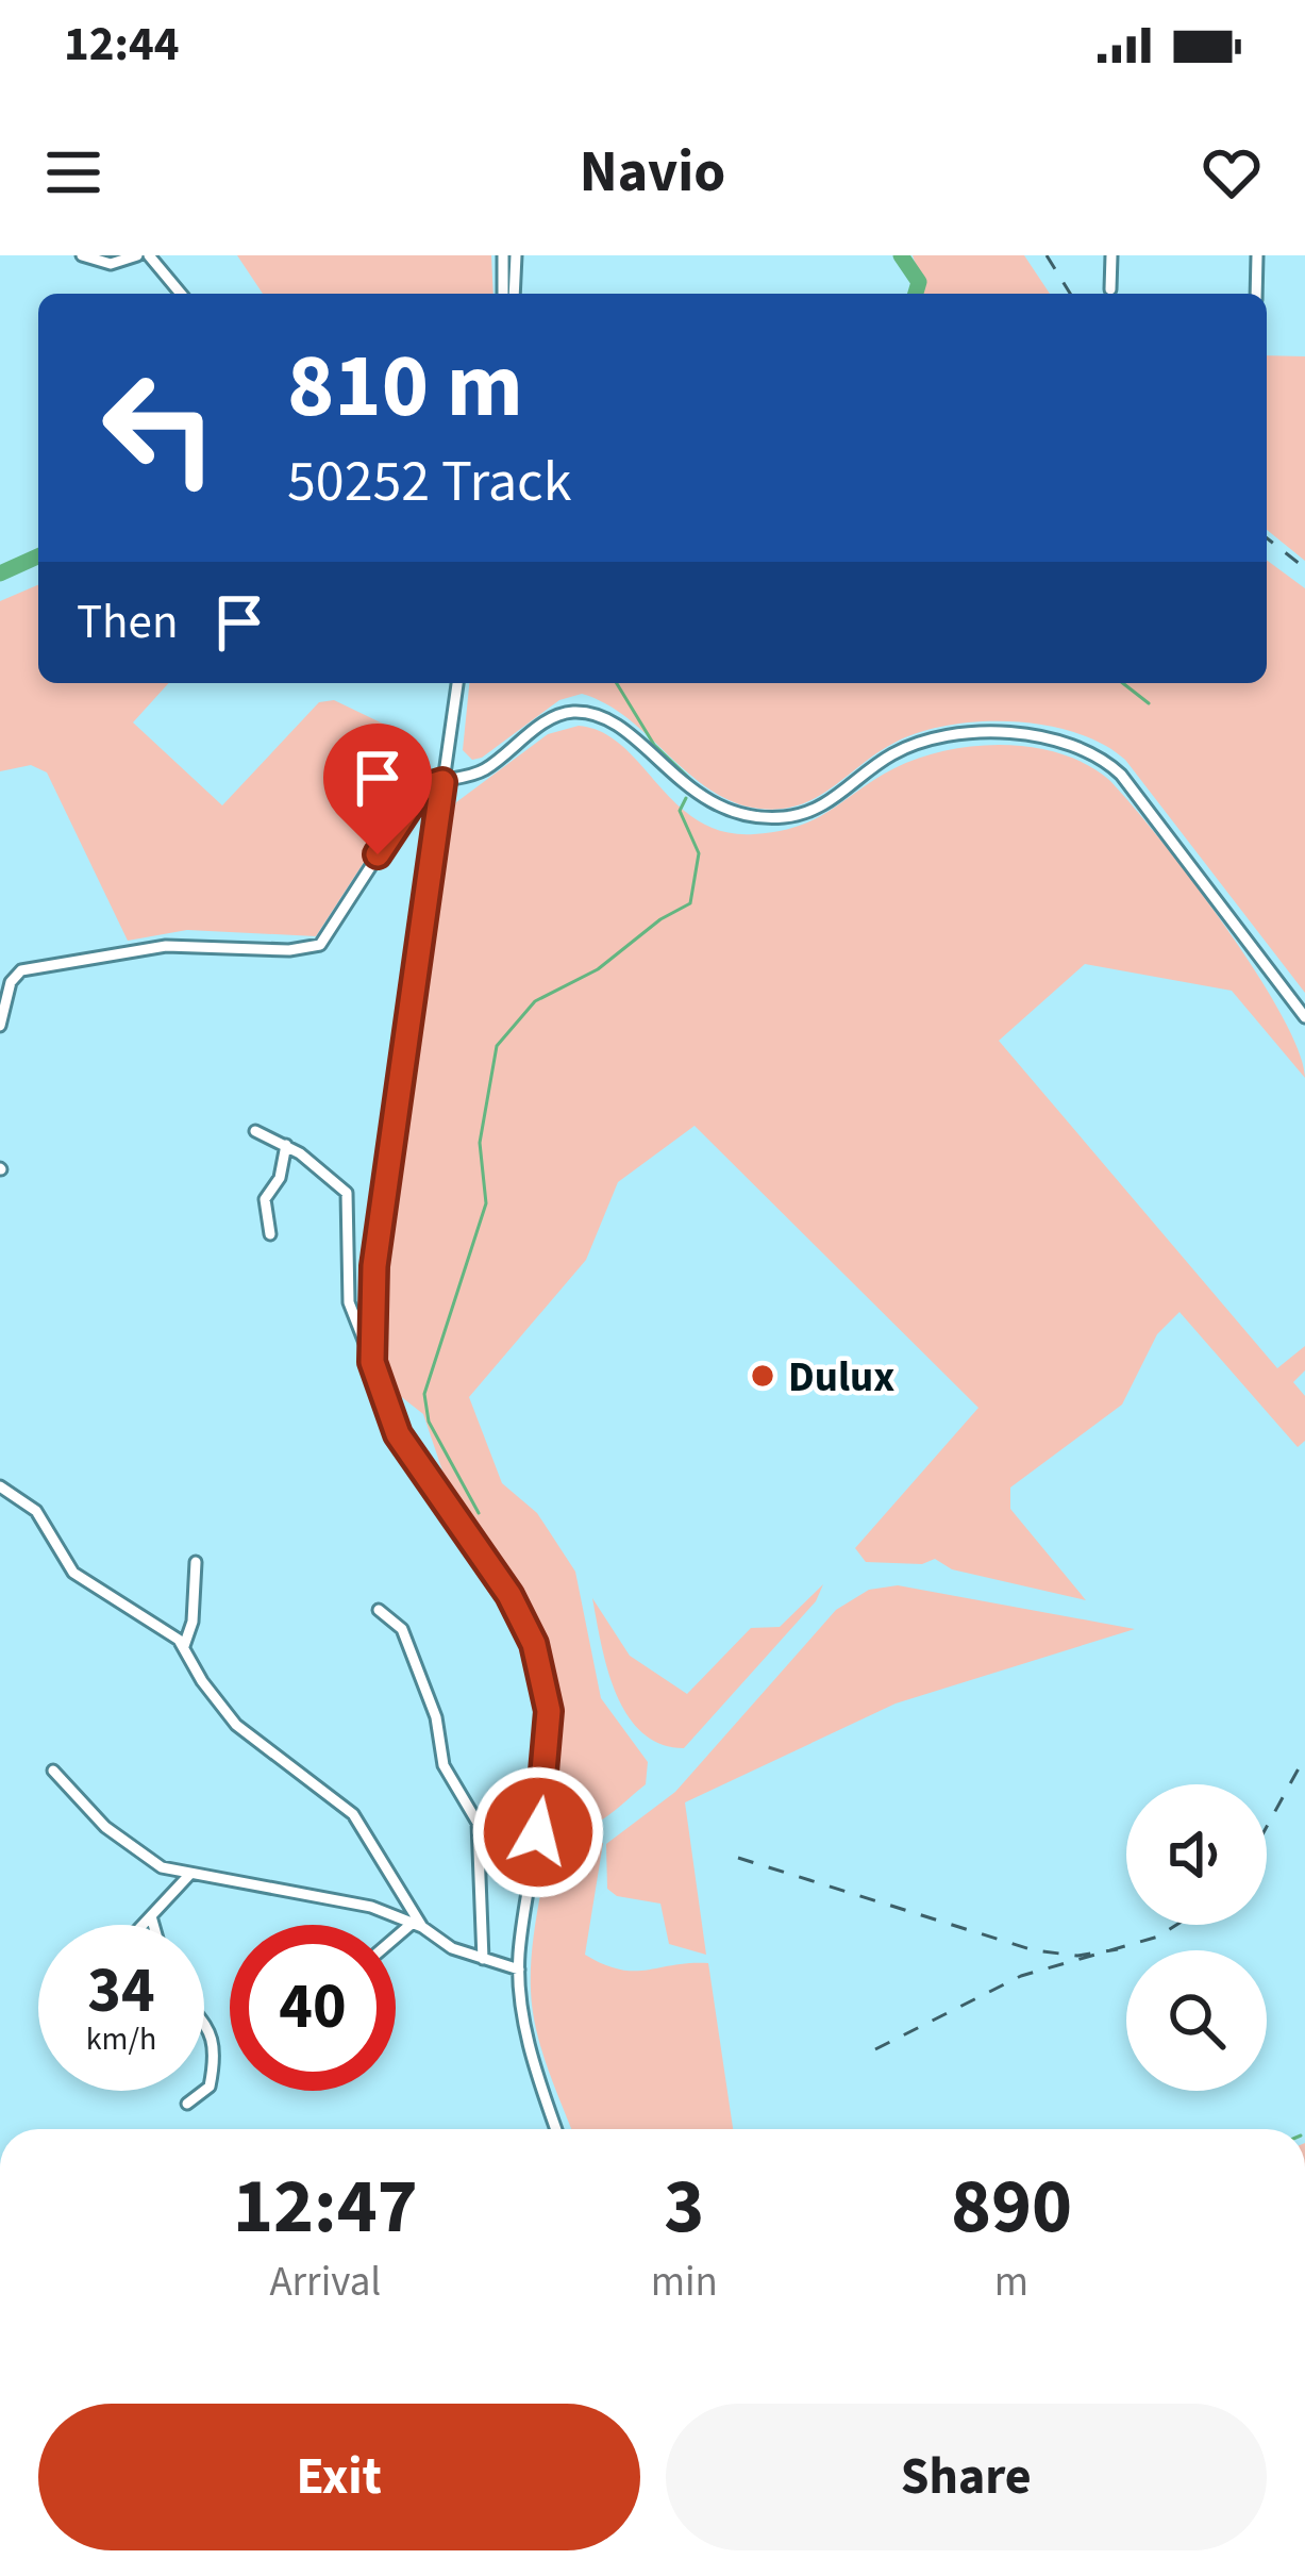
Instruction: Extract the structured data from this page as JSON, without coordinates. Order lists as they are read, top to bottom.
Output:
{
  "places": ["Dulux"],
  "page": {
    "status": "12:44",
    "header": "Navio",
    "turn": ["810 m", "50252 Track"],
    "then": "Then",
    "speed": "34 km/h",
    "limit": "40",
    "eta": [
      "12:47",
      "Arrival",
      "3",
      "min",
      "890",
      "m"
    ],
    "buttons": ["Exit", "Share"]
  }
}
